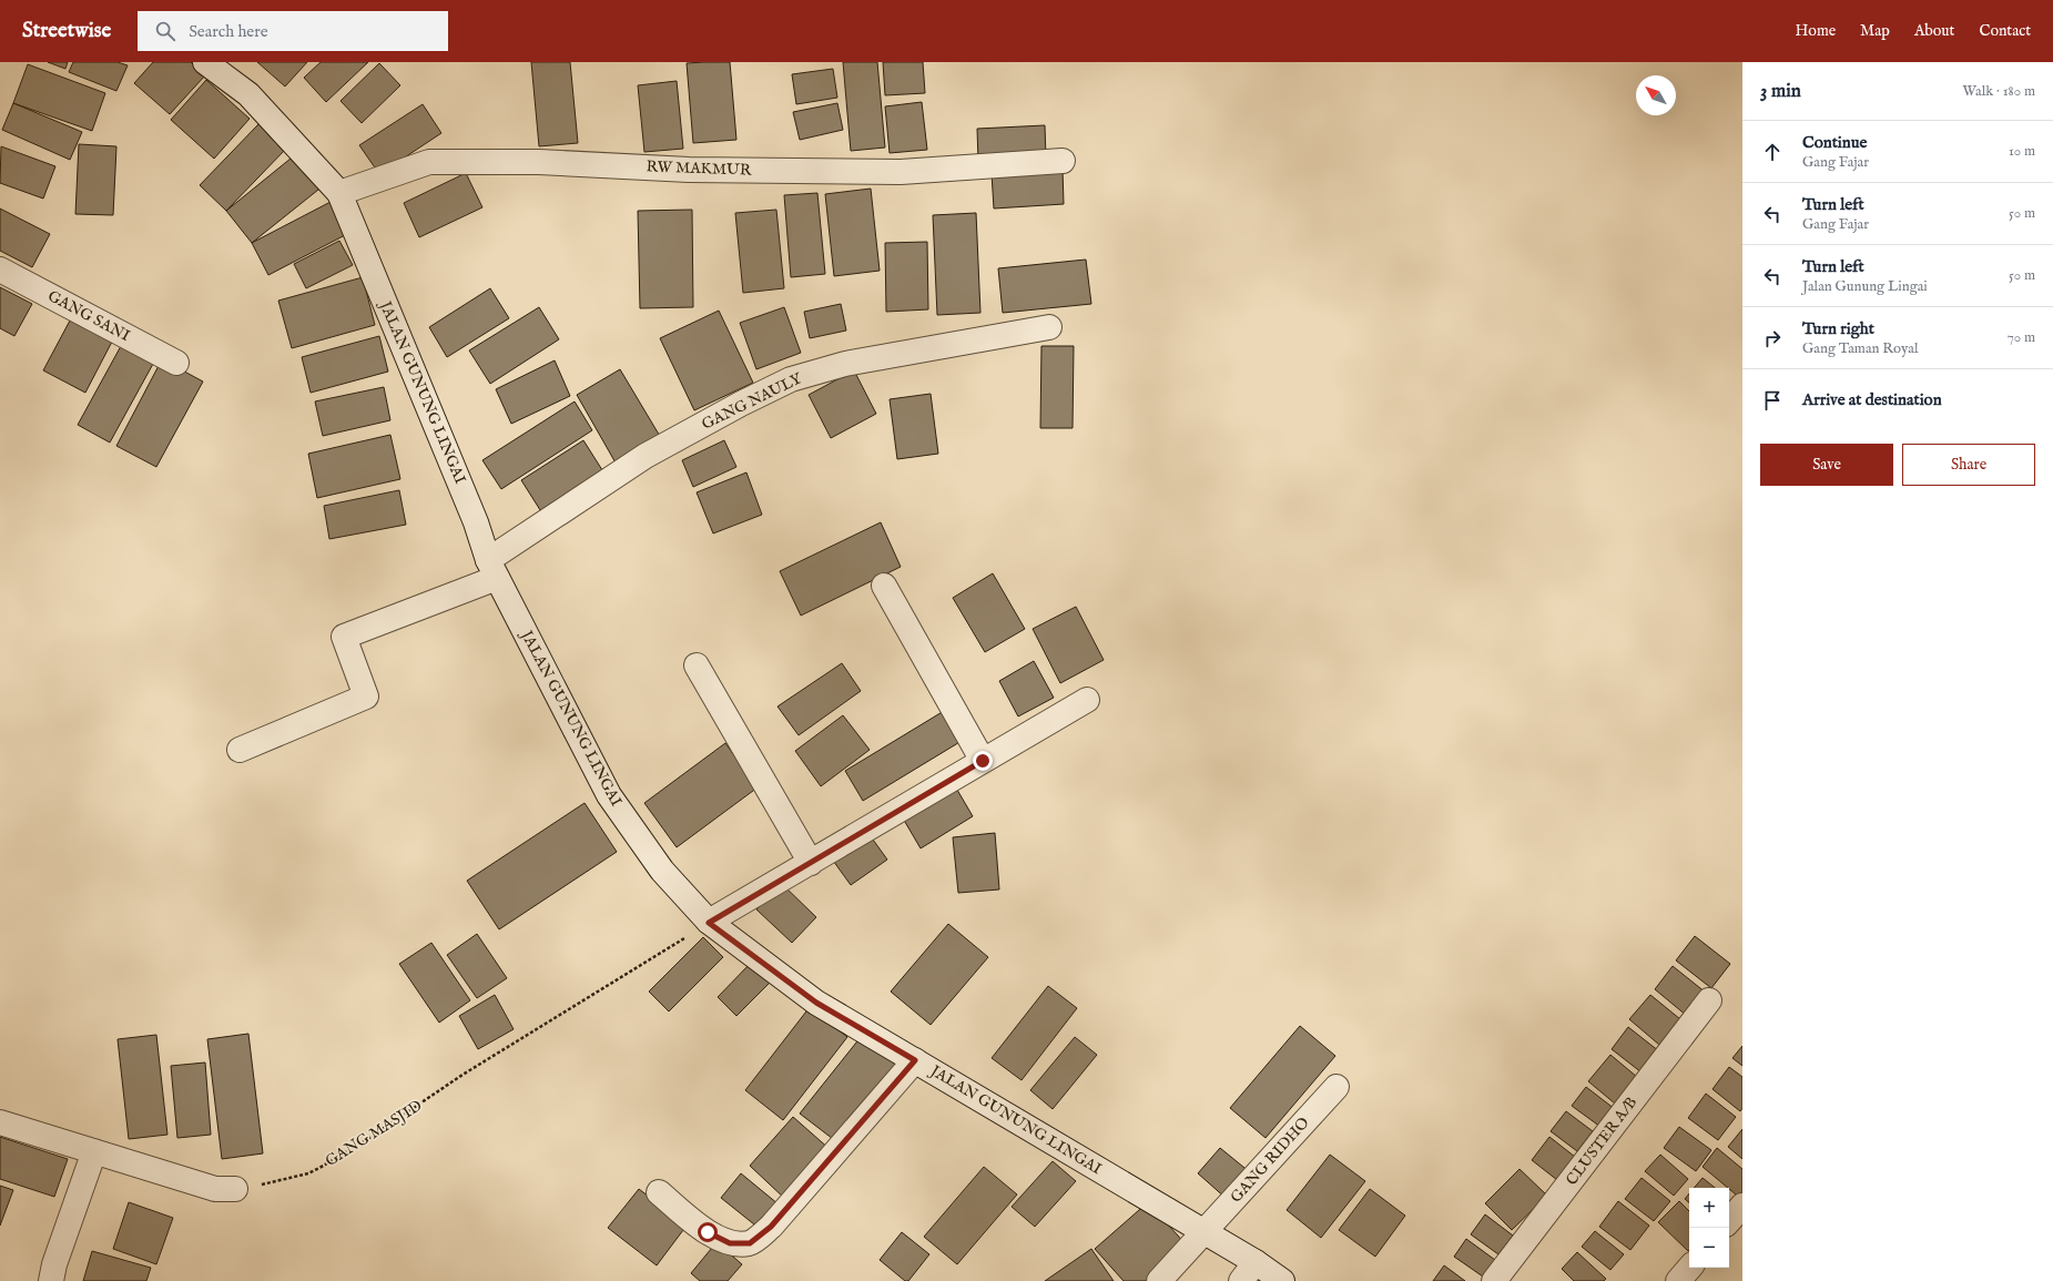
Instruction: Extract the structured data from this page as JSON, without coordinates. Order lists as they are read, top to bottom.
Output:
{
  "streets": {
    "street": [
      "RW MAKMUR",
      "GANG SANI",
      "JALAN GUNUNG LINGAI",
      "GANG NAULY",
      "CLUSTER A/B",
      "GANG RIDHO"
    ],
    "path": ["GANG MASJID"]
  },
  "crossings": [
    ["RW MAKMUR", "JALAN GUNUNG LINGAI"],
    ["JALAN GUNUNG LINGAI", "GANG NAULY"],
    ["JALAN GUNUNG LINGAI", "GANG MASJID"],
    ["JALAN GUNUNG LINGAI", "GANG RIDHO"]
  ],
  "north": "top left",
  "page": {
    "header": "Streetwise",
    "search": "Search here",
    "nav": [
      "Home",
      "Map",
      "About",
      "Contact"
    ],
    "heading": ["3 min", "Walk · 180 m"],
    "list": [
      ["Continue", "Gang Fajar", "10 m"],
      ["Turn left", "Gang Fajar", "50 m"],
      ["Turn left", "Jalan Gunung Lingai", "50 m"],
      ["Turn right", "Gang Taman Royal", "70 m"],
      "Arrive at destination"
    ],
    "buttons": ["Save", "Share"],
    "map_buttons": ["+", "−"]
  }
}
